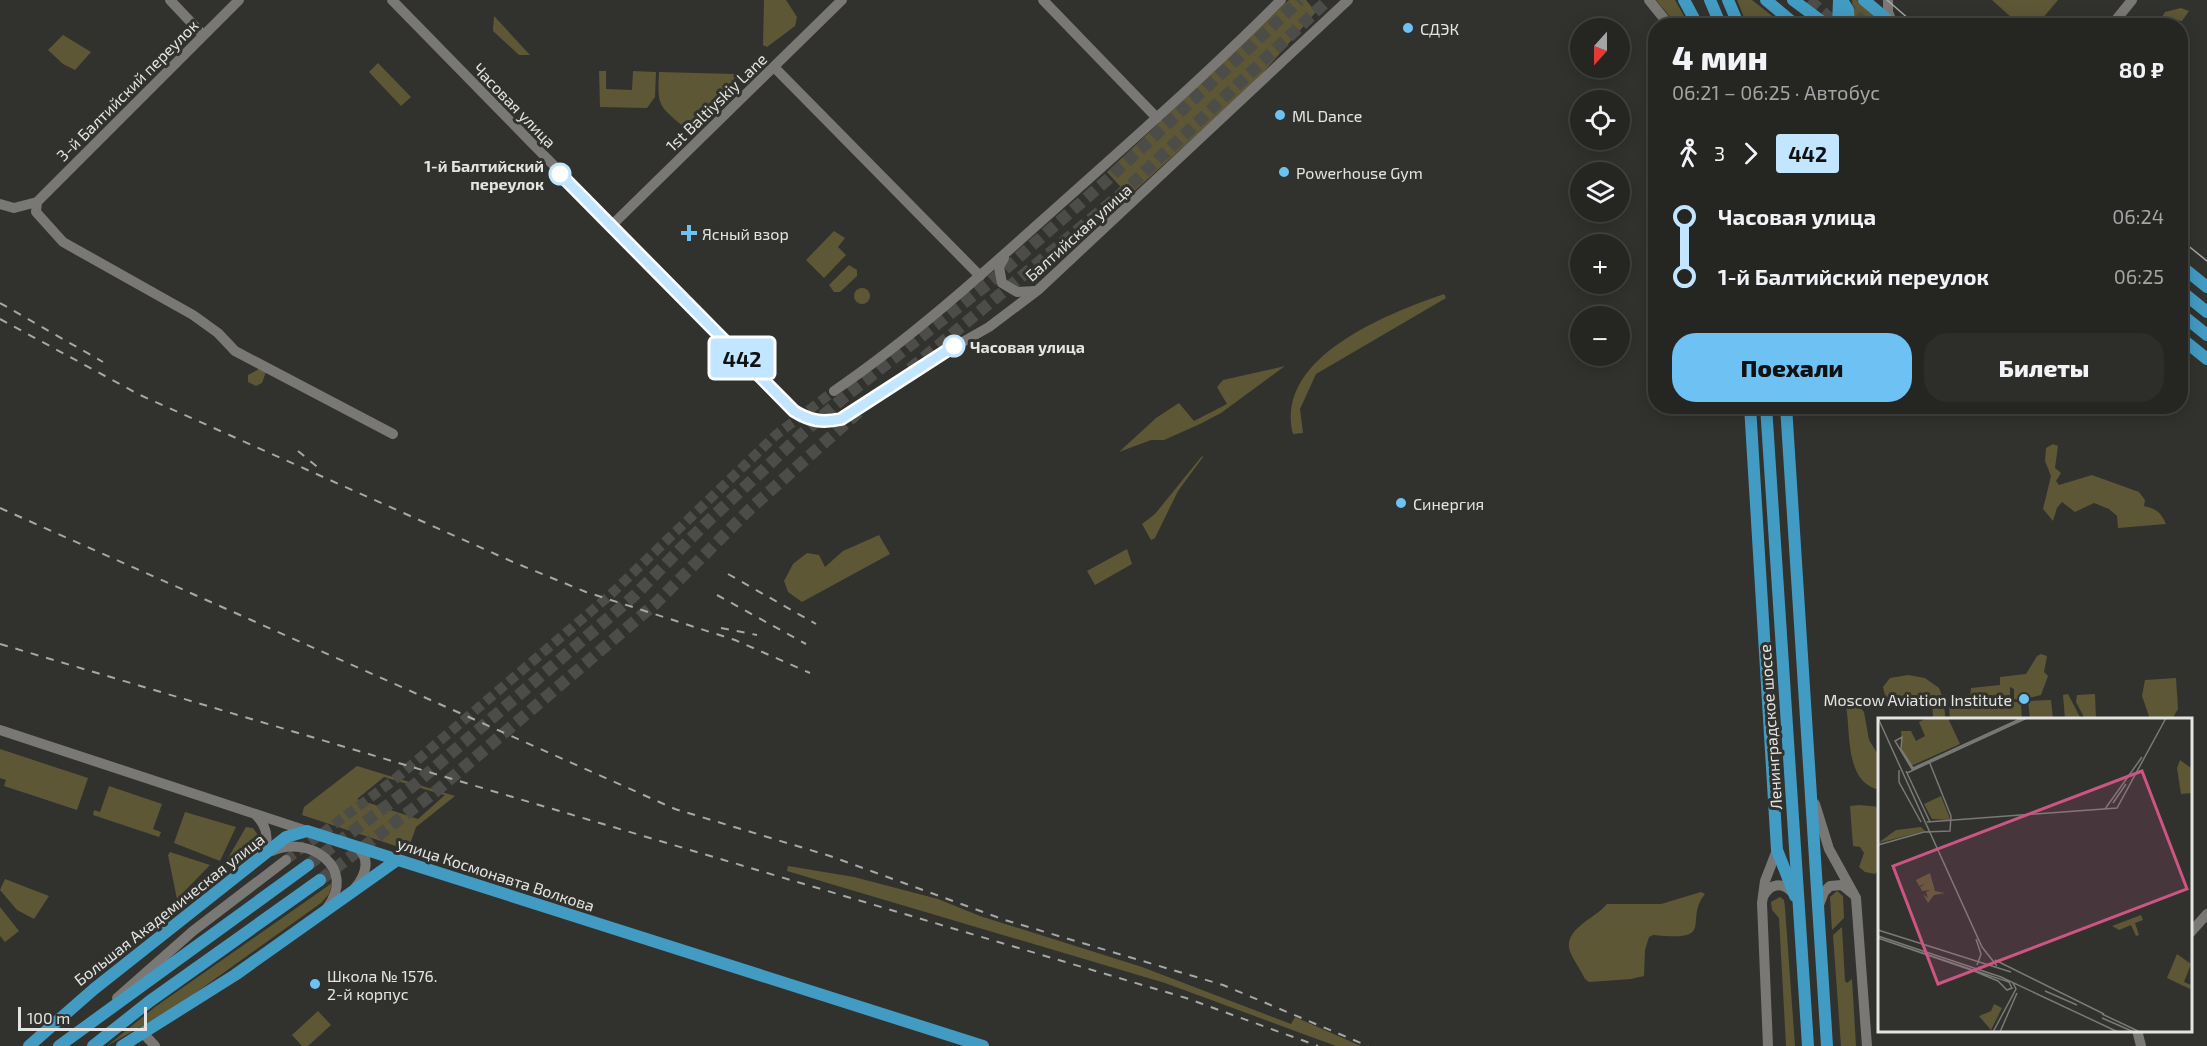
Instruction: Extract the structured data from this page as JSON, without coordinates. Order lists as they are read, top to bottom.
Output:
{
  "streets": {
    "main road": ["Ленинградское шоссе", "улица Космонавта Волкова", "Большая Академическая улица"],
    "street": [
      "3-й Балтийский переулок",
      "1st Baltiyskiy Lane",
      "Часовая улица",
      "Балтийская улица"
    ]
  },
  "crossings": [
    ["1st Baltiyskiy Lane", "Часовая улица"],
    ["Часовая улица", "Балтийская улица"],
    ["улица Космонавта Волкова", "Большая Академическая улица"]
  ],
  "places": {
    "other": [
      "СДЭК",
      "ML Dance",
      "Powerhouse Gym",
      "1-й Балтийский переулок",
      "Часовая улица",
      "Синергия",
      "Moscow Aviation Institute",
      "Школа № 1576. 2-й корпус"
    ],
    "health": ["Ясный взор"]
  },
  "lines": ["bus line 442"],
  "scale_bar": "100 m",
  "north": "bottom",
  "page": {
    "on_map": "442",
    "map_buttons": ["+", "−"],
    "heading": ["4 мин", "06:21 – 06:25 · Автобус", "80 ₽"],
    "legs": ["3", "442"],
    "list": [
      {
        "name": "Часовая улица",
        "value": "06:24"
      },
      {
        "name": "1-й Балтийский переулок",
        "value": "06:25"
      }
    ],
    "buttons": ["Поехали", "Билеты"],
    "scale": "100 m"
  }
}
